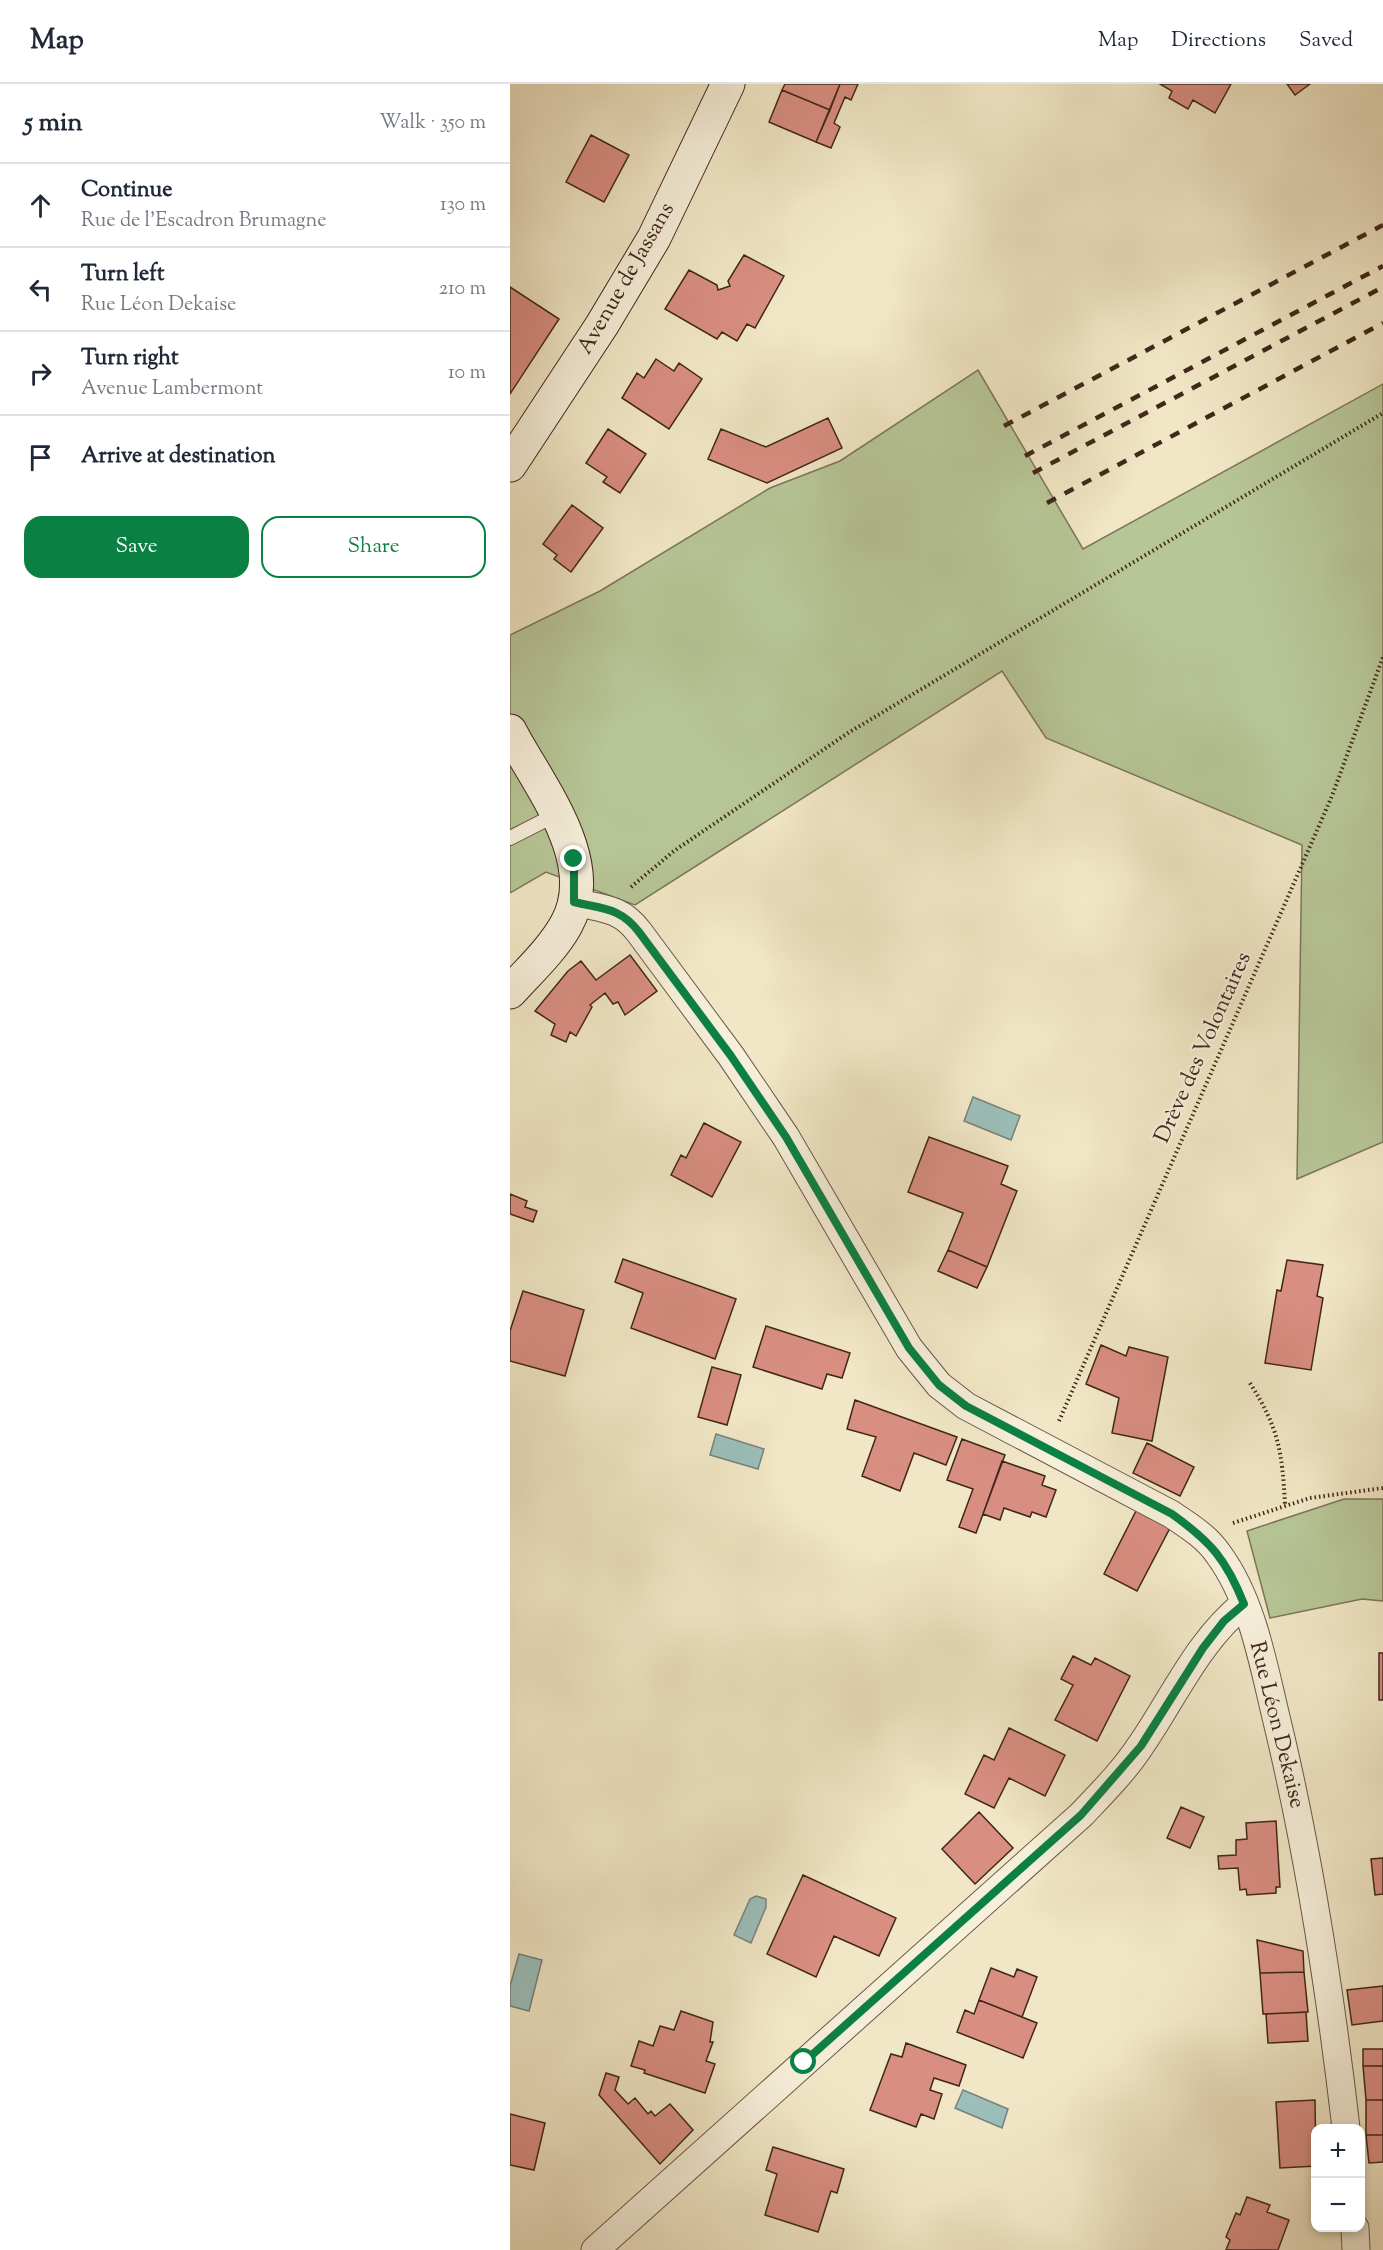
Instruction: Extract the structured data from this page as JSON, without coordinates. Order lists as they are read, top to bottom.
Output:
{
  "streets": {
    "street": ["Avenue de Jassans", "Rue Léon Dekaise"],
    "path": ["Drève des Volontaires"]
  },
  "crossings": [
    ["Drève des Volontaires", "Rue Léon Dekaise"]
  ],
  "page": {
    "header": "Map",
    "nav": ["Map", "Directions", "Saved"],
    "heading": ["5 min", "Walk · 350 m"],
    "list": [
      ["Continue", "Rue de l'Escadron Brumagne", "130 m"],
      ["Turn left", "Rue Léon Dekaise", "210 m"],
      ["Turn right", "Avenue Lambermont", "10 m"],
      "Arrive at destination"
    ],
    "buttons": ["Save", "Share"],
    "map_buttons": ["+", "−"]
  }
}
